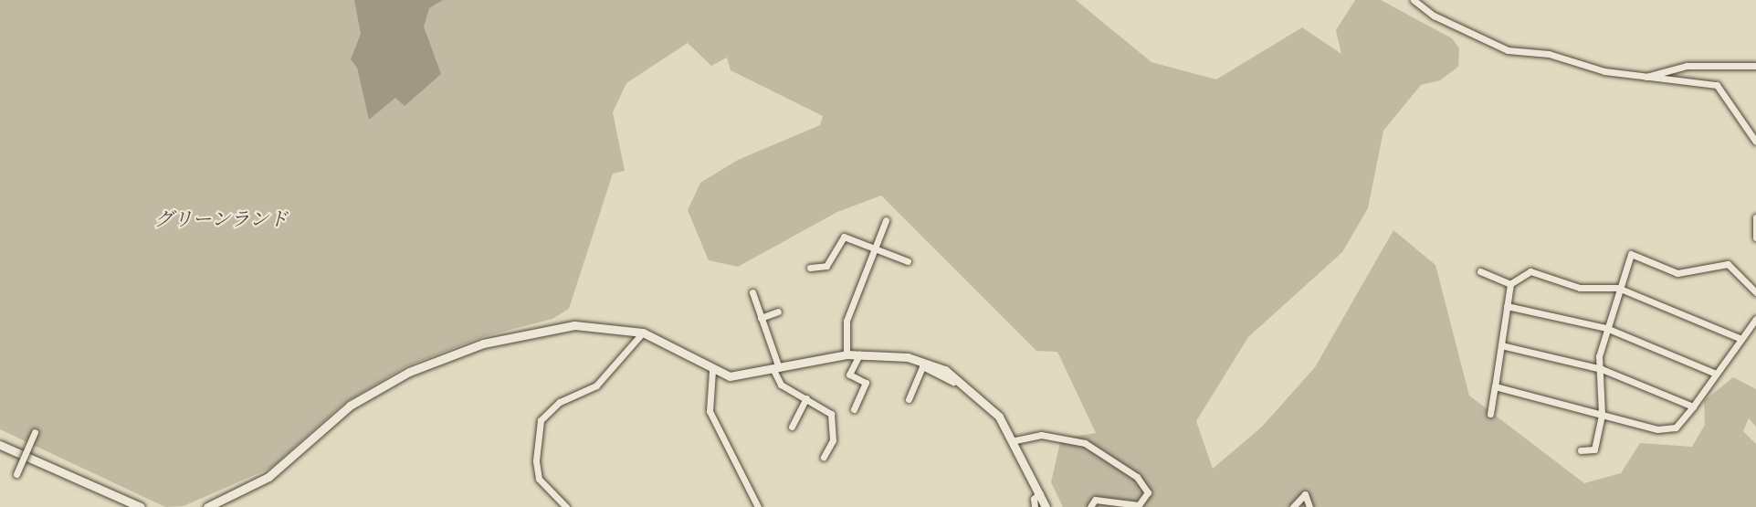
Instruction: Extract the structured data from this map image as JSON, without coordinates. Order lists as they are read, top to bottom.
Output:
{
  "parks": ["グリーンランド"]
}
